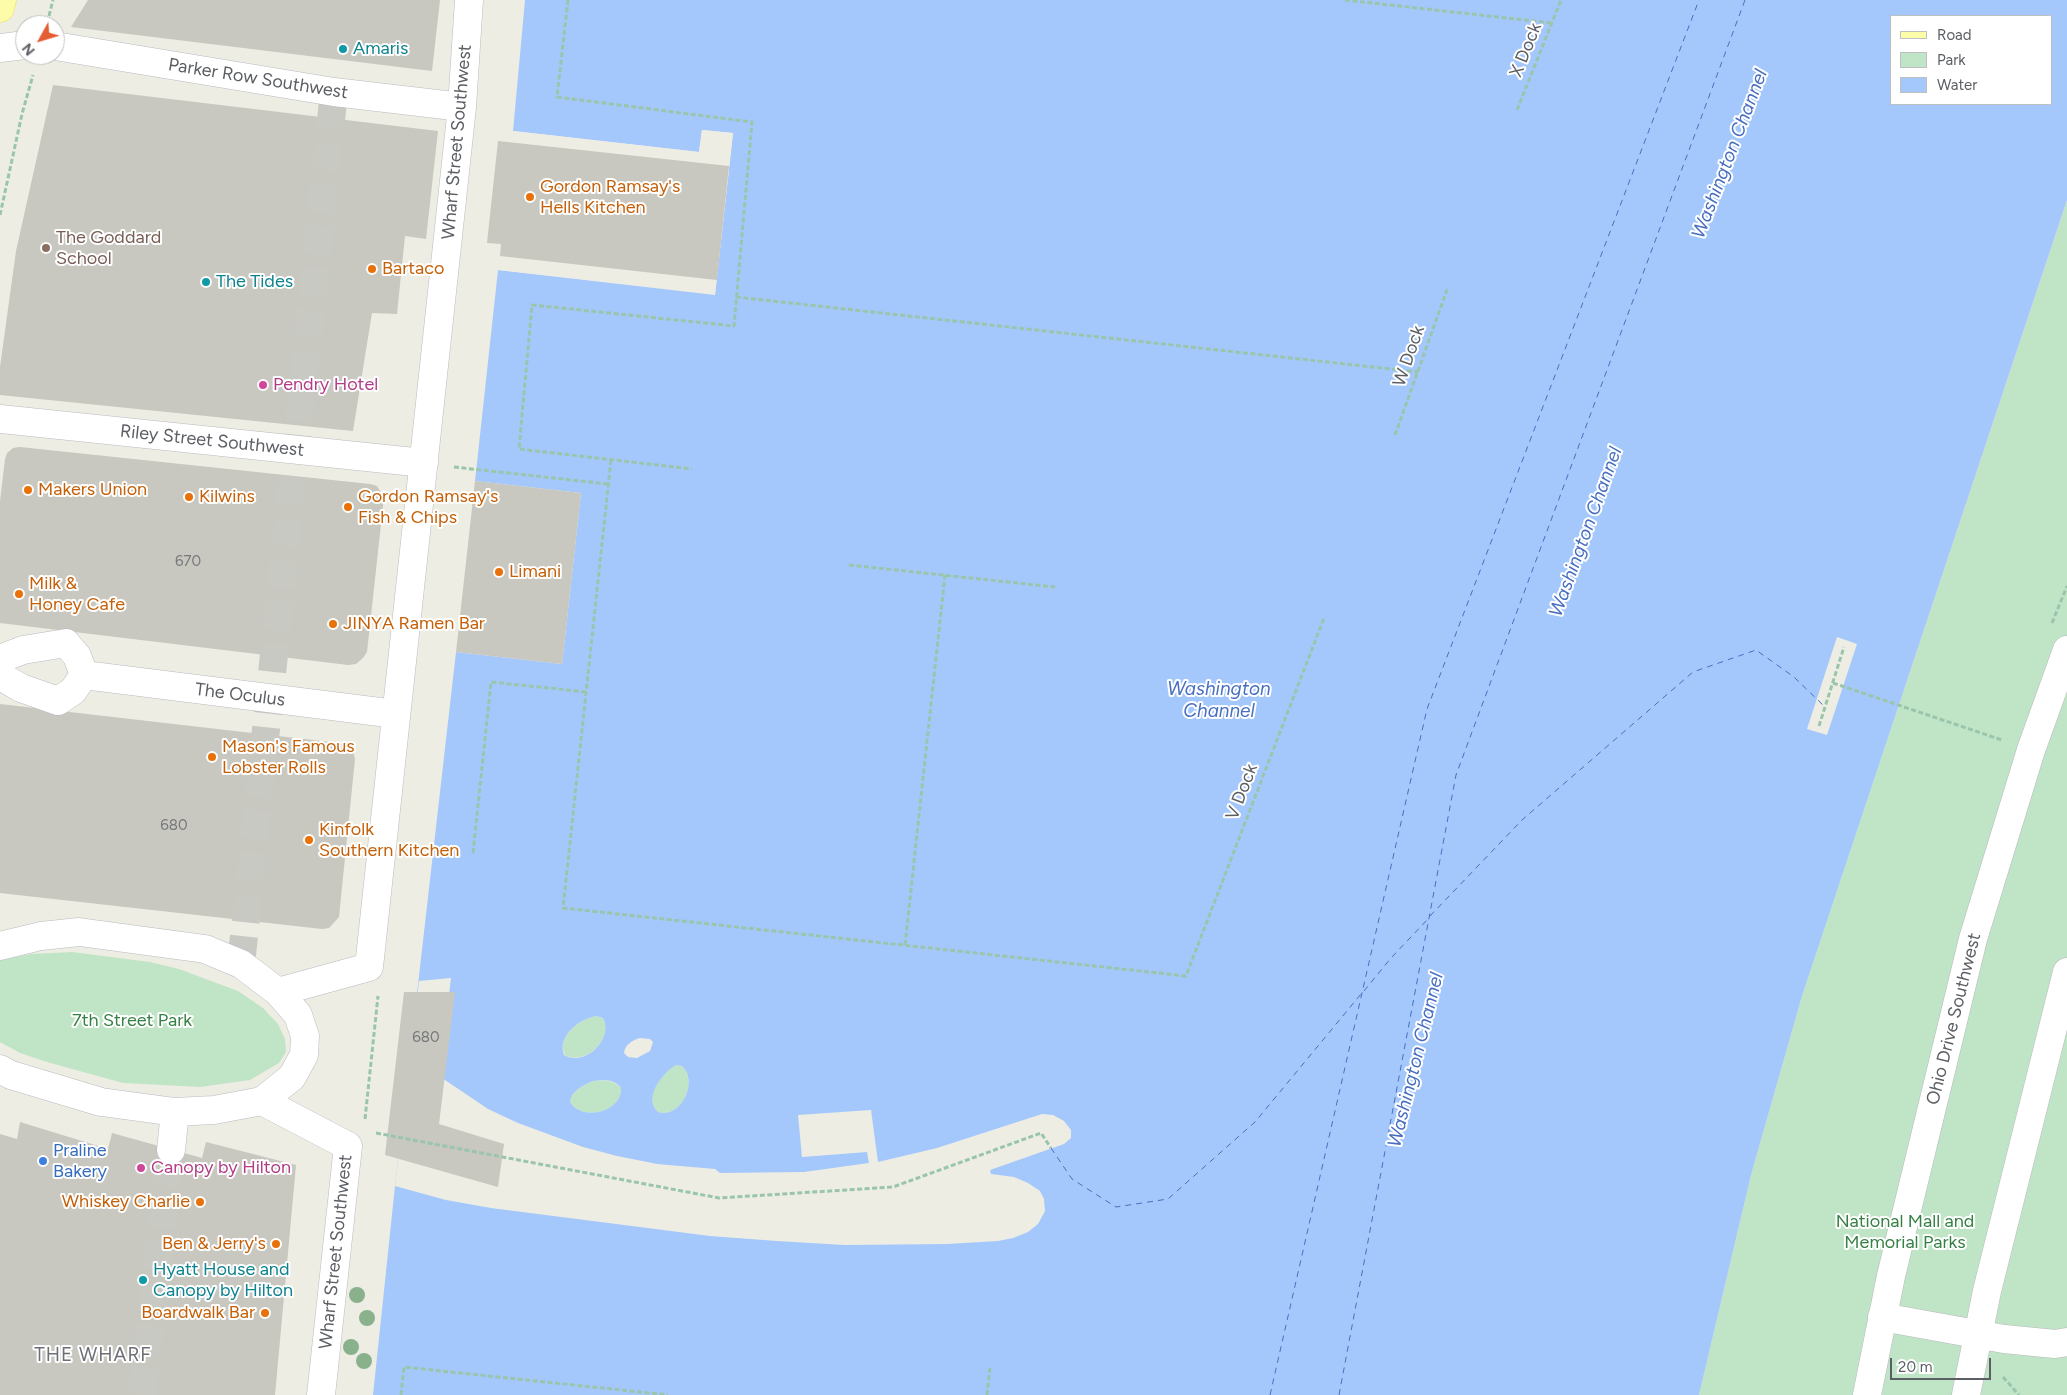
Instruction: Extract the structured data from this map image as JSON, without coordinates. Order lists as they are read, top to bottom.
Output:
{
  "streets": {
    "street": [
      "Parker Row Southwest",
      "Wharf Street Southwest",
      "Riley Street Southwest",
      "The Oculus",
      "Ohio Drive Southwest"
    ],
    "path": ["X Dock", "W Dock", "V Dock"]
  },
  "crossings": [
    ["Parker Row Southwest", "Wharf Street Southwest"],
    ["Wharf Street Southwest", "Riley Street Southwest"],
    ["Wharf Street Southwest", "The Oculus"]
  ],
  "districts": ["THE WHARF"],
  "water": ["Washington Channel"],
  "parks": ["7th Street Park", "National Mall and Memorial Parks"],
  "places": [
    "Amaris",
    "Gordon Ramsay's Hells Kitchen",
    "The Goddard School",
    "Bartaco",
    "The Tides",
    "Pendry Hotel",
    "Makers Union",
    "Kilwins",
    "Gordon Ramsay's Fish & Chips",
    "Limani",
    "Milk & Honey Cafe",
    "JINYA Ramen Bar",
    "Mason's Famous Lobster Rolls",
    "Kinfolk Southern Kitchen",
    "Praline Bakery",
    "Canopy by Hilton",
    "Whiskey Charlie",
    "Ben & Jerry's",
    "Hyatt House and Canopy by Hilton",
    "Boardwalk Bar"
  ],
  "house_numbers": ["670", "680", "680"],
  "legend": ["Road", "Park", "Water"],
  "scale_bar": "20 m",
  "north": "bottom left"
}
